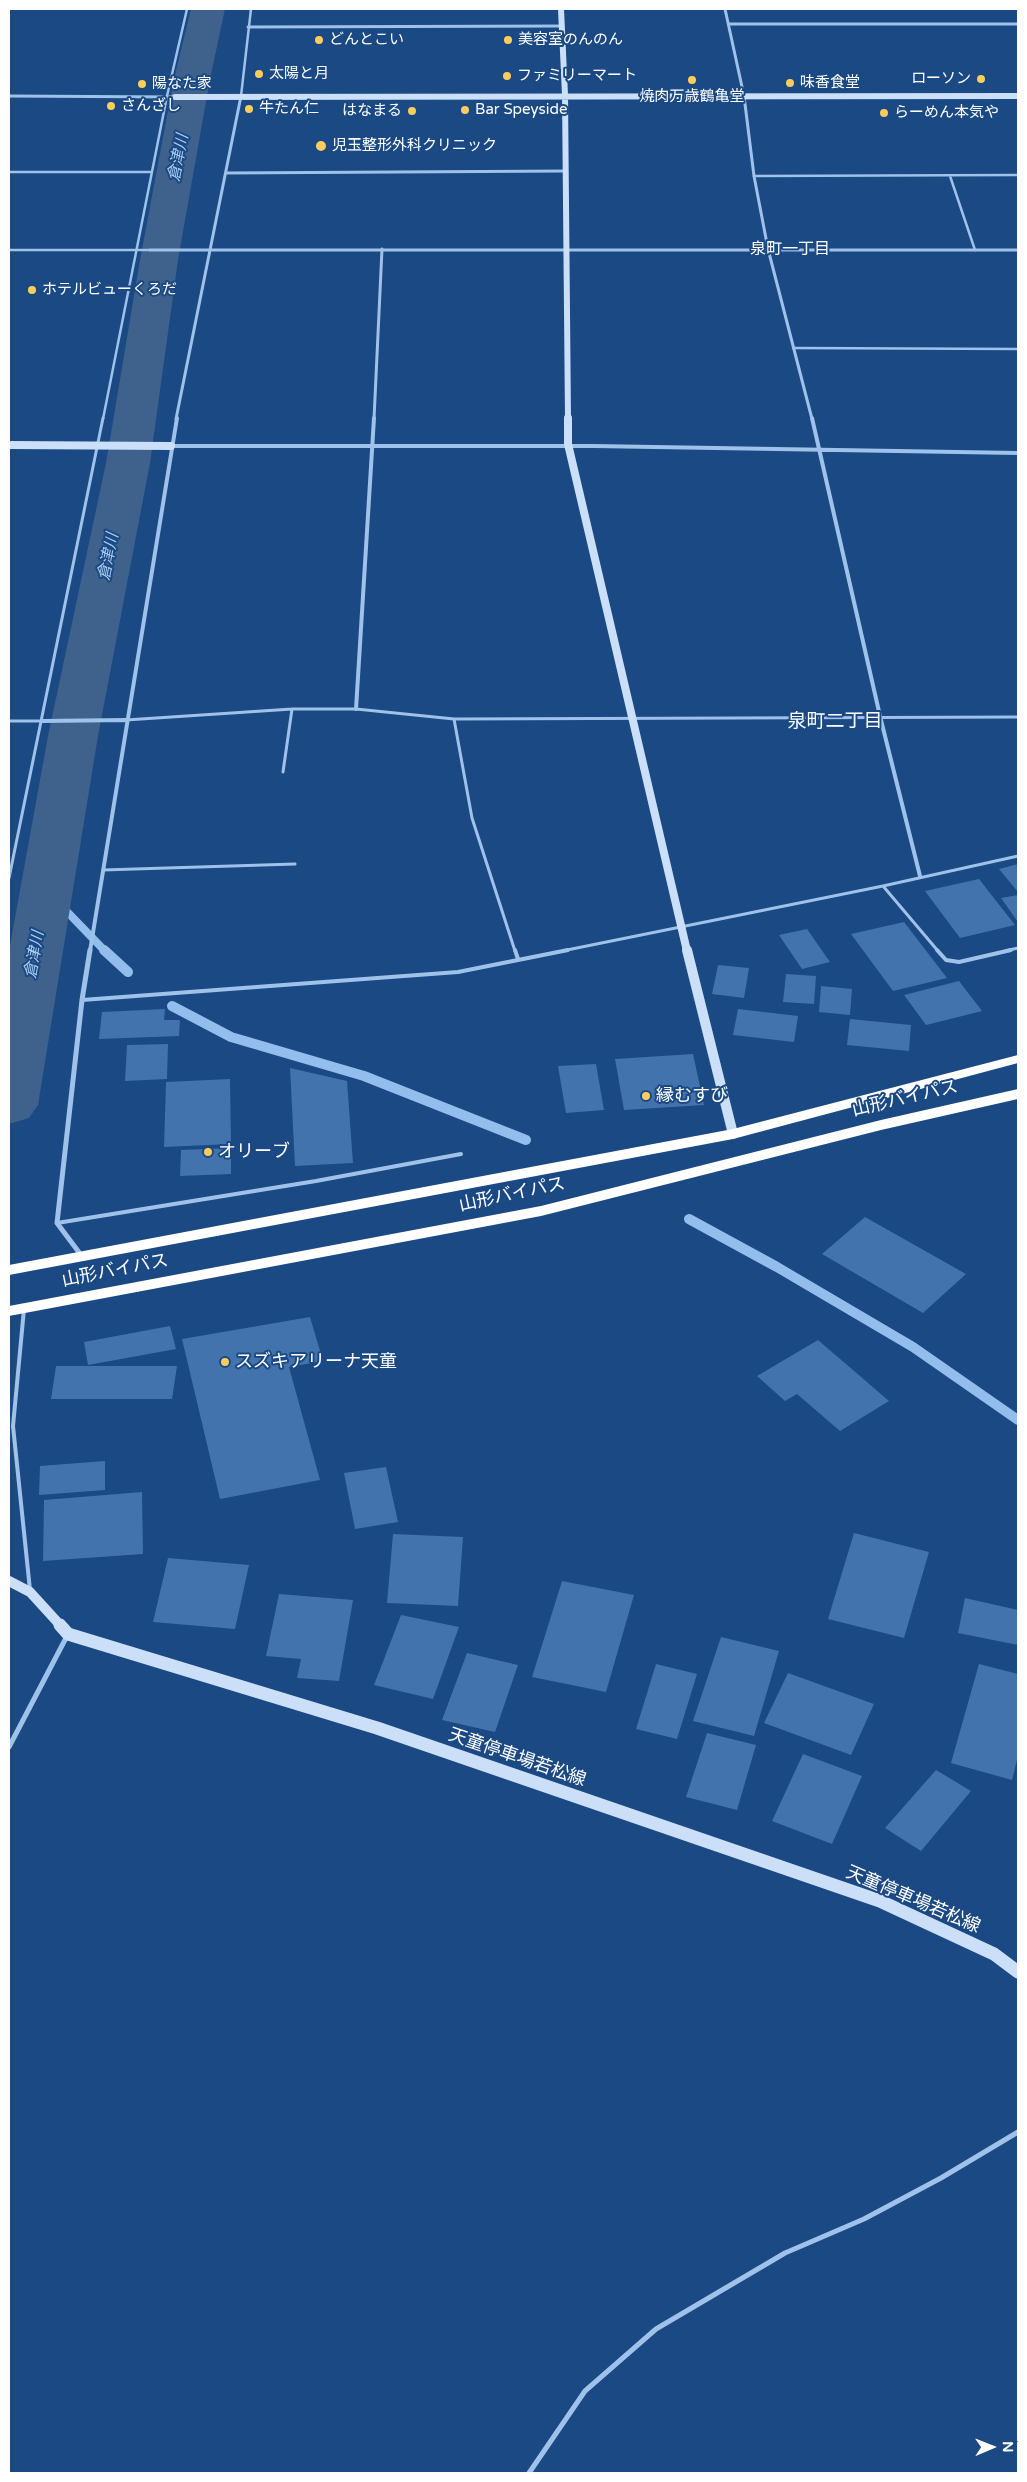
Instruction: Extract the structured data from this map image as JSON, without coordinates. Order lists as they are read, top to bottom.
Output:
{
  "streets": {
    "highway": ["山形バイパス"],
    "street": ["天童停車場若松線"]
  },
  "districts": ["泉町一丁目", "泉町二丁目"],
  "water": ["倉津川"],
  "places": [
    "どんとこい",
    "美容室のんのん",
    "太陽と月",
    "ファミリーマート",
    "ローソン",
    "焼肉万歳鶴亀堂",
    "味香食堂",
    "陽なた家",
    "さんざし",
    "牛たん仁",
    "Bar Speyside",
    "はなまる",
    "らーめん本気や",
    "児玉整形外科クリニック",
    "ホテルビューくろだ",
    "縁むすび",
    "オリーブ",
    "スズキアリーナ天童"
  ],
  "north": "right"
}
